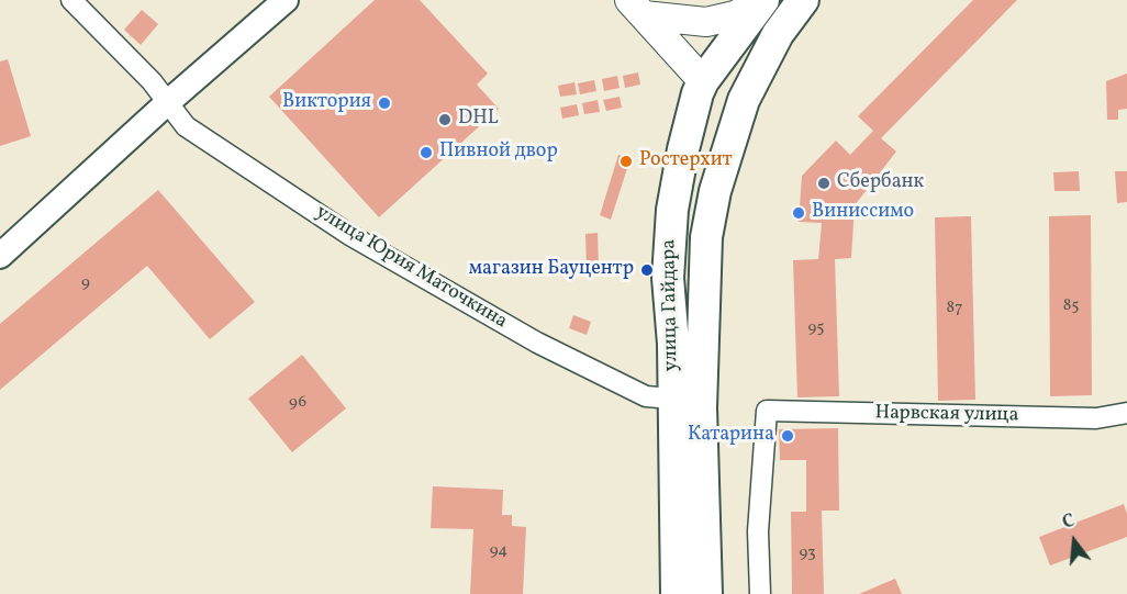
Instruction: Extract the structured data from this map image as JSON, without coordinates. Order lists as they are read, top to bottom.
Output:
{
  "streets": {
    "main road": ["улица Гайдара"],
    "street": ["улица Юрия Маточкина", "Нарвская улица"]
  },
  "crossings": [
    ["улица Юрия Маточкина", "улица Гайдара"]
  ],
  "places": [
    "Виктория",
    "DHL",
    "Пивной двор",
    "Ростерхит",
    "Сбербанк",
    "Виниссимо",
    "магазин Бауцентр",
    "Катарина"
  ],
  "house_numbers": [
    "9",
    "85",
    "87",
    "95",
    "96",
    "94",
    "93"
  ],
  "north": "top"
}
